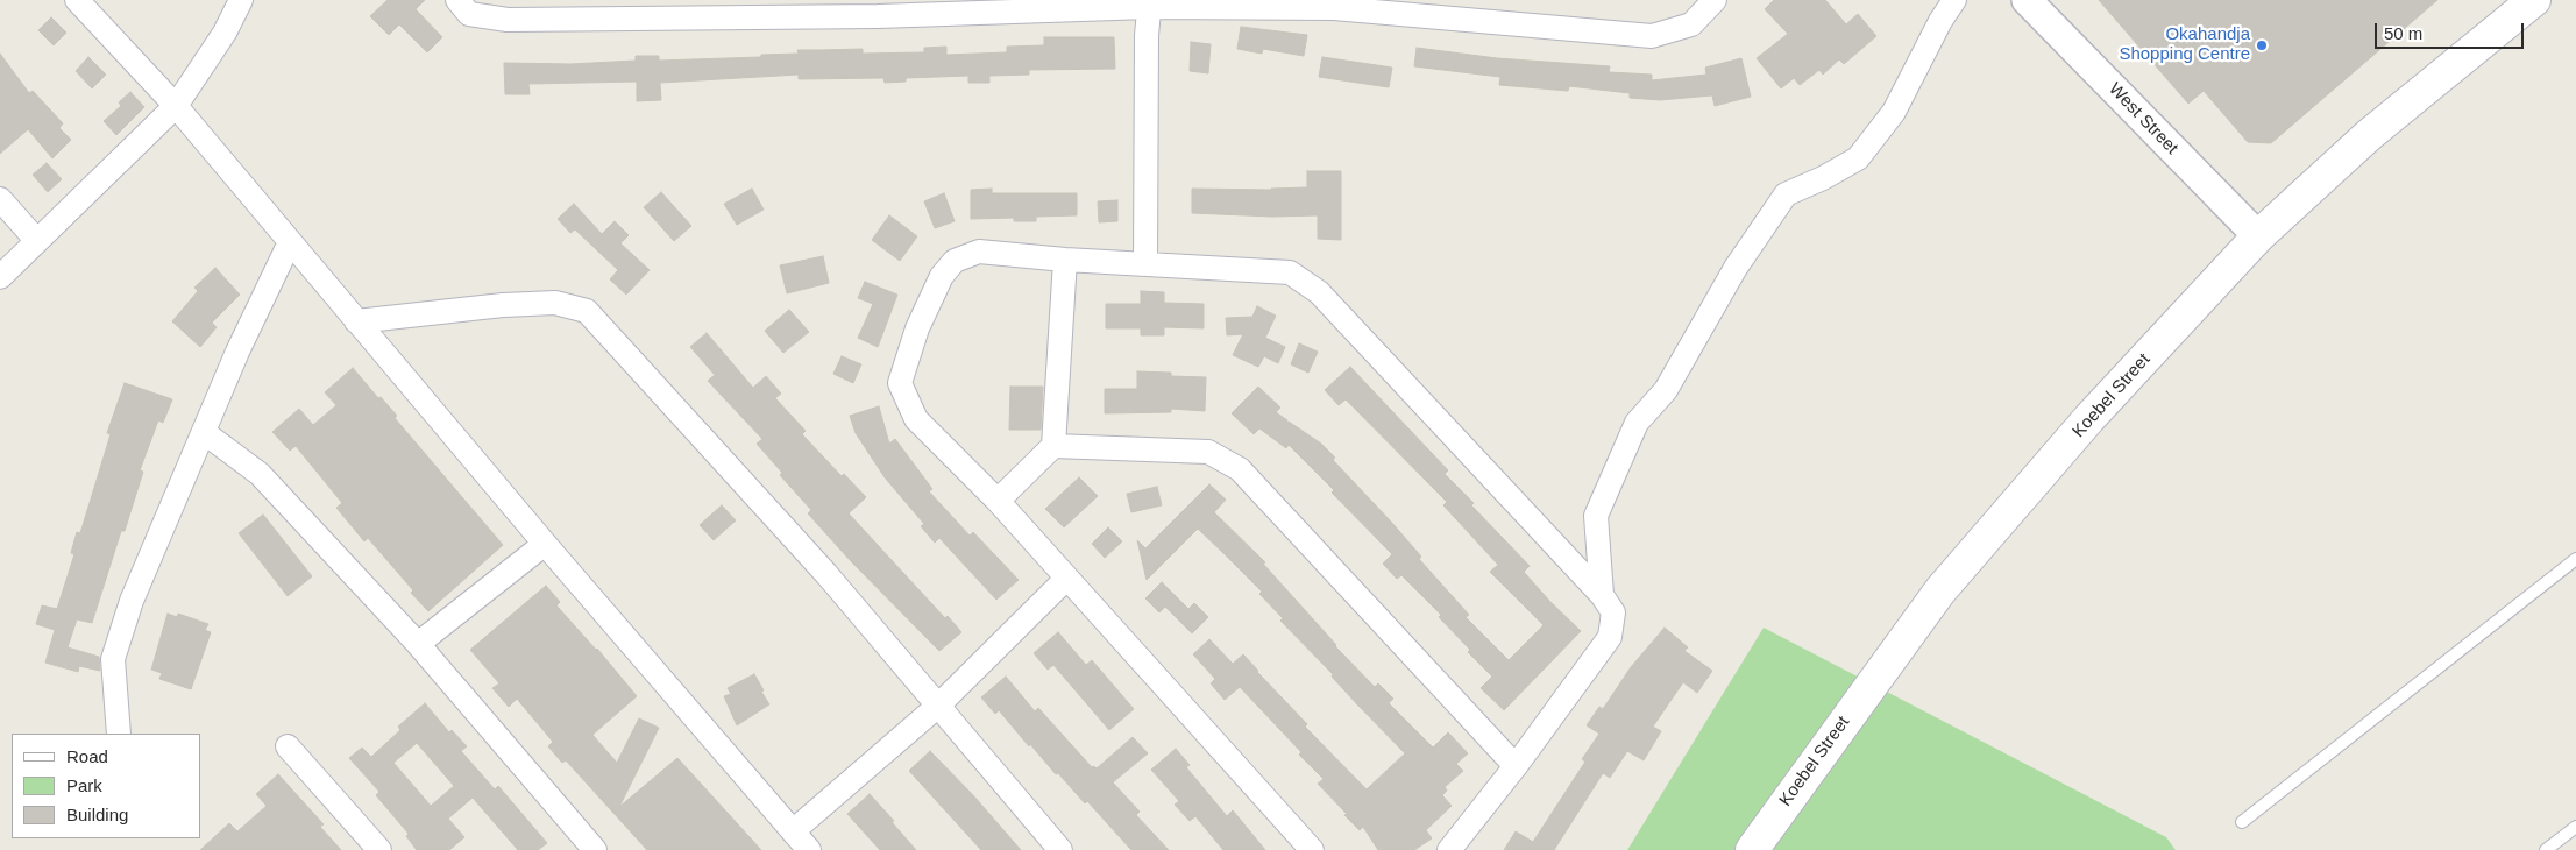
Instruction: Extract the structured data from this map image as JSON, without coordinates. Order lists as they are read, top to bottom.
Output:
{
  "streets": {
    "main road": ["Koebel Street"],
    "street": ["West Street"]
  },
  "crossings": [
    ["West Street", "Koebel Street"]
  ],
  "places": ["Okahandja Shopping Centre"],
  "legend": ["Road", "Park", "Building"],
  "scale_bar": "50 m"
}
